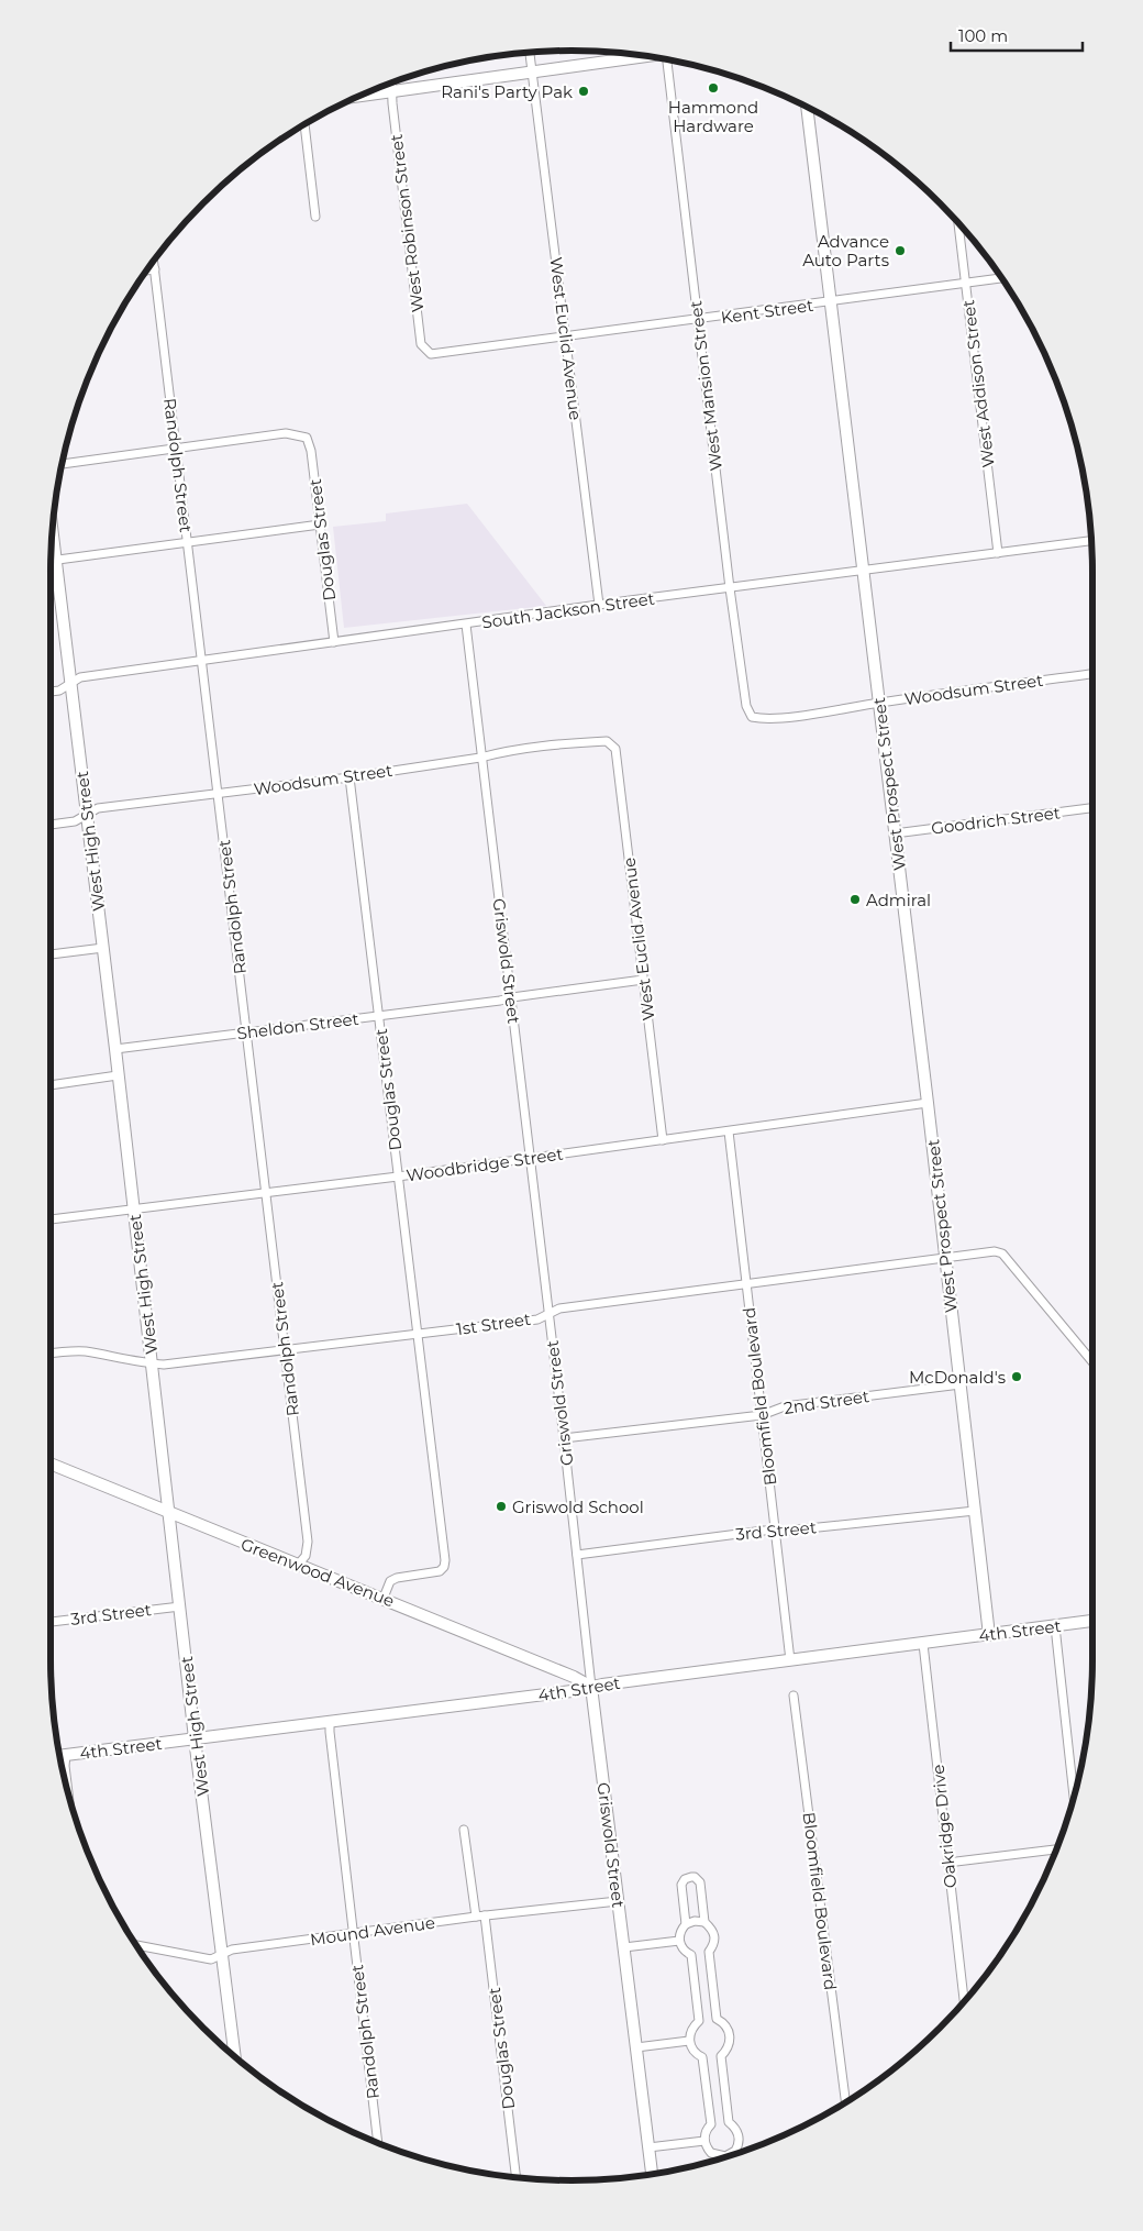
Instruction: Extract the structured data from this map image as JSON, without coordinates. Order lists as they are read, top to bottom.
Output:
{
  "streets": {
    "street": [
      "West Robinson Street",
      "Kent Street",
      "West Euclid Avenue",
      "West Addison Street",
      "West Mansion Street",
      "Randolph Street",
      "Douglas Street",
      "South Jackson Street",
      "Woodsum Street",
      "West Prospect Street",
      "Goodrich Street",
      "West High Street",
      "Griswold Street",
      "Sheldon Street",
      "Woodbridge Street",
      "1st Street",
      "Bloomfield Boulevard",
      "2nd Street",
      "3rd Street",
      "Greenwood Avenue",
      "4th Street",
      "Oakridge Drive",
      "Mound Avenue"
    ]
  },
  "crossings": [
    ["West Robinson Street", "Kent Street"],
    ["Kent Street", "West Euclid Avenue"],
    ["Kent Street", "West Addison Street"],
    ["Kent Street", "West Mansion Street"],
    ["Kent Street", "West Prospect Street"],
    ["West Euclid Avenue", "South Jackson Street"],
    ["West Euclid Avenue", "Woodsum Street"],
    ["West Euclid Avenue", "Sheldon Street"],
    ["West Euclid Avenue", "Woodbridge Street"],
    ["West Addison Street", "South Jackson Street"],
    ["West Mansion Street", "South Jackson Street"],
    ["West Mansion Street", "Woodsum Street"],
    ["Randolph Street", "Douglas Street"],
    ["Randolph Street", "South Jackson Street"],
    ["Randolph Street", "Woodsum Street"],
    ["Randolph Street", "Sheldon Street"],
    ["Randolph Street", "Woodbridge Street"],
    ["Randolph Street", "1st Street"],
    ["Randolph Street", "Greenwood Avenue"],
    ["Randolph Street", "4th Street"],
    ["Randolph Street", "Mound Avenue"],
    ["Douglas Street", "South Jackson Street"],
    ["Douglas Street", "Woodsum Street"],
    ["Douglas Street", "Sheldon Street"],
    ["Douglas Street", "Woodbridge Street"],
    ["Douglas Street", "1st Street"],
    ["Douglas Street", "Greenwood Avenue"],
    ["Douglas Street", "Mound Avenue"],
    ["South Jackson Street", "West Prospect Street"],
    ["South Jackson Street", "West High Street"],
    ["South Jackson Street", "Griswold Street"],
    ["Woodsum Street", "West Prospect Street"],
    ["Woodsum Street", "West High Street"],
    ["Woodsum Street", "Griswold Street"],
    ["West Prospect Street", "Goodrich Street"],
    ["West Prospect Street", "Woodbridge Street"],
    ["West Prospect Street", "1st Street"],
    ["West Prospect Street", "2nd Street"],
    ["West Prospect Street", "3rd Street"],
    ["West Prospect Street", "4th Street"],
    ["West High Street", "Sheldon Street"],
    ["West High Street", "Woodbridge Street"],
    ["West High Street", "1st Street"],
    ["West High Street", "3rd Street"],
    ["West High Street", "Greenwood Avenue"],
    ["West High Street", "4th Street"],
    ["West High Street", "Mound Avenue"],
    ["Griswold Street", "Sheldon Street"],
    ["Griswold Street", "Woodbridge Street"],
    ["Griswold Street", "1st Street"],
    ["Griswold Street", "2nd Street"],
    ["Griswold Street", "3rd Street"],
    ["Griswold Street", "Greenwood Avenue"],
    ["Griswold Street", "4th Street"],
    ["Griswold Street", "Mound Avenue"],
    ["Woodbridge Street", "Bloomfield Boulevard"],
    ["1st Street", "Bloomfield Boulevard"],
    ["Bloomfield Boulevard", "2nd Street"],
    ["Bloomfield Boulevard", "3rd Street"],
    ["Bloomfield Boulevard", "4th Street"],
    ["Greenwood Avenue", "4th Street"],
    ["4th Street", "Oakridge Drive"]
  ],
  "places": [
    "Hammond Hardware",
    "Rani's Party Pak",
    "Advance Auto Parts",
    "Admiral",
    "McDonald's",
    "Griswold School"
  ],
  "scale_bar": "100 m"
}
